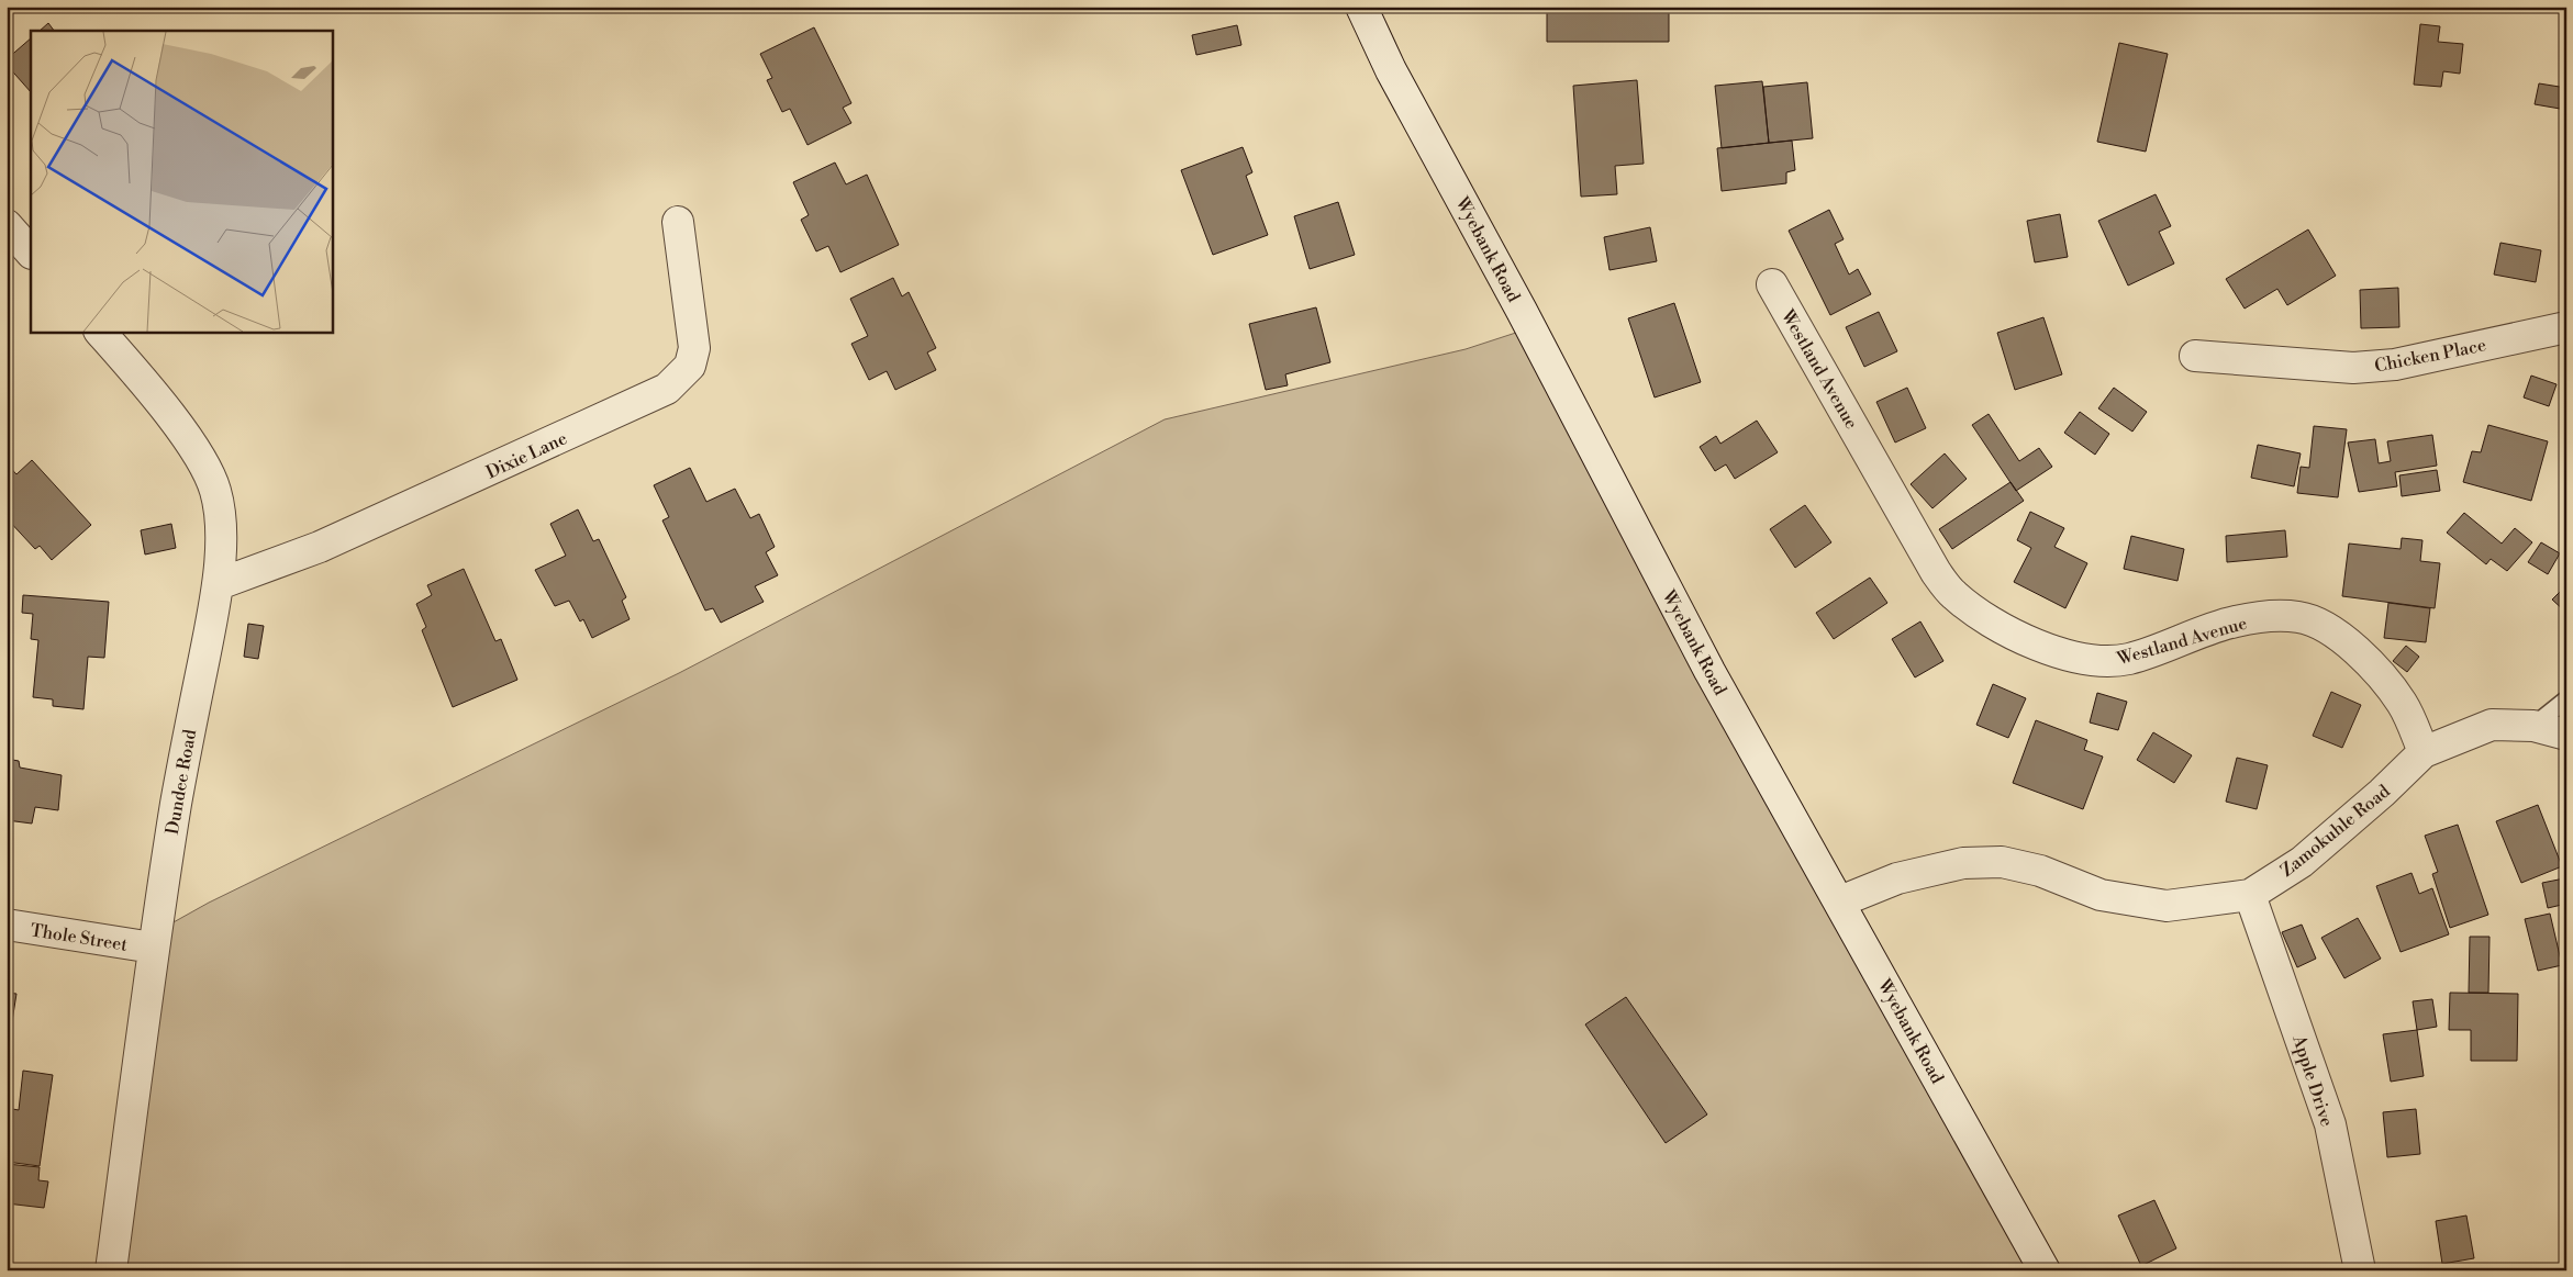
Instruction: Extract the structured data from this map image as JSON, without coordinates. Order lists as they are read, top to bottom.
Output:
{
  "streets": {
    "street": [
      "Wyebank Road",
      "Chicken Place",
      "Westland Avenue",
      "Dixie Lane",
      "Dundee Road",
      "Zamokuhle Road",
      "Thole Street",
      "Apple Drive"
    ]
  },
  "crossings": [
    ["Wyebank Road", "Zamokuhle Road"],
    ["Westland Avenue", "Zamokuhle Road"],
    ["Dixie Lane", "Dundee Road"],
    ["Dundee Road", "Thole Street"],
    ["Zamokuhle Road", "Apple Drive"]
  ]
}
